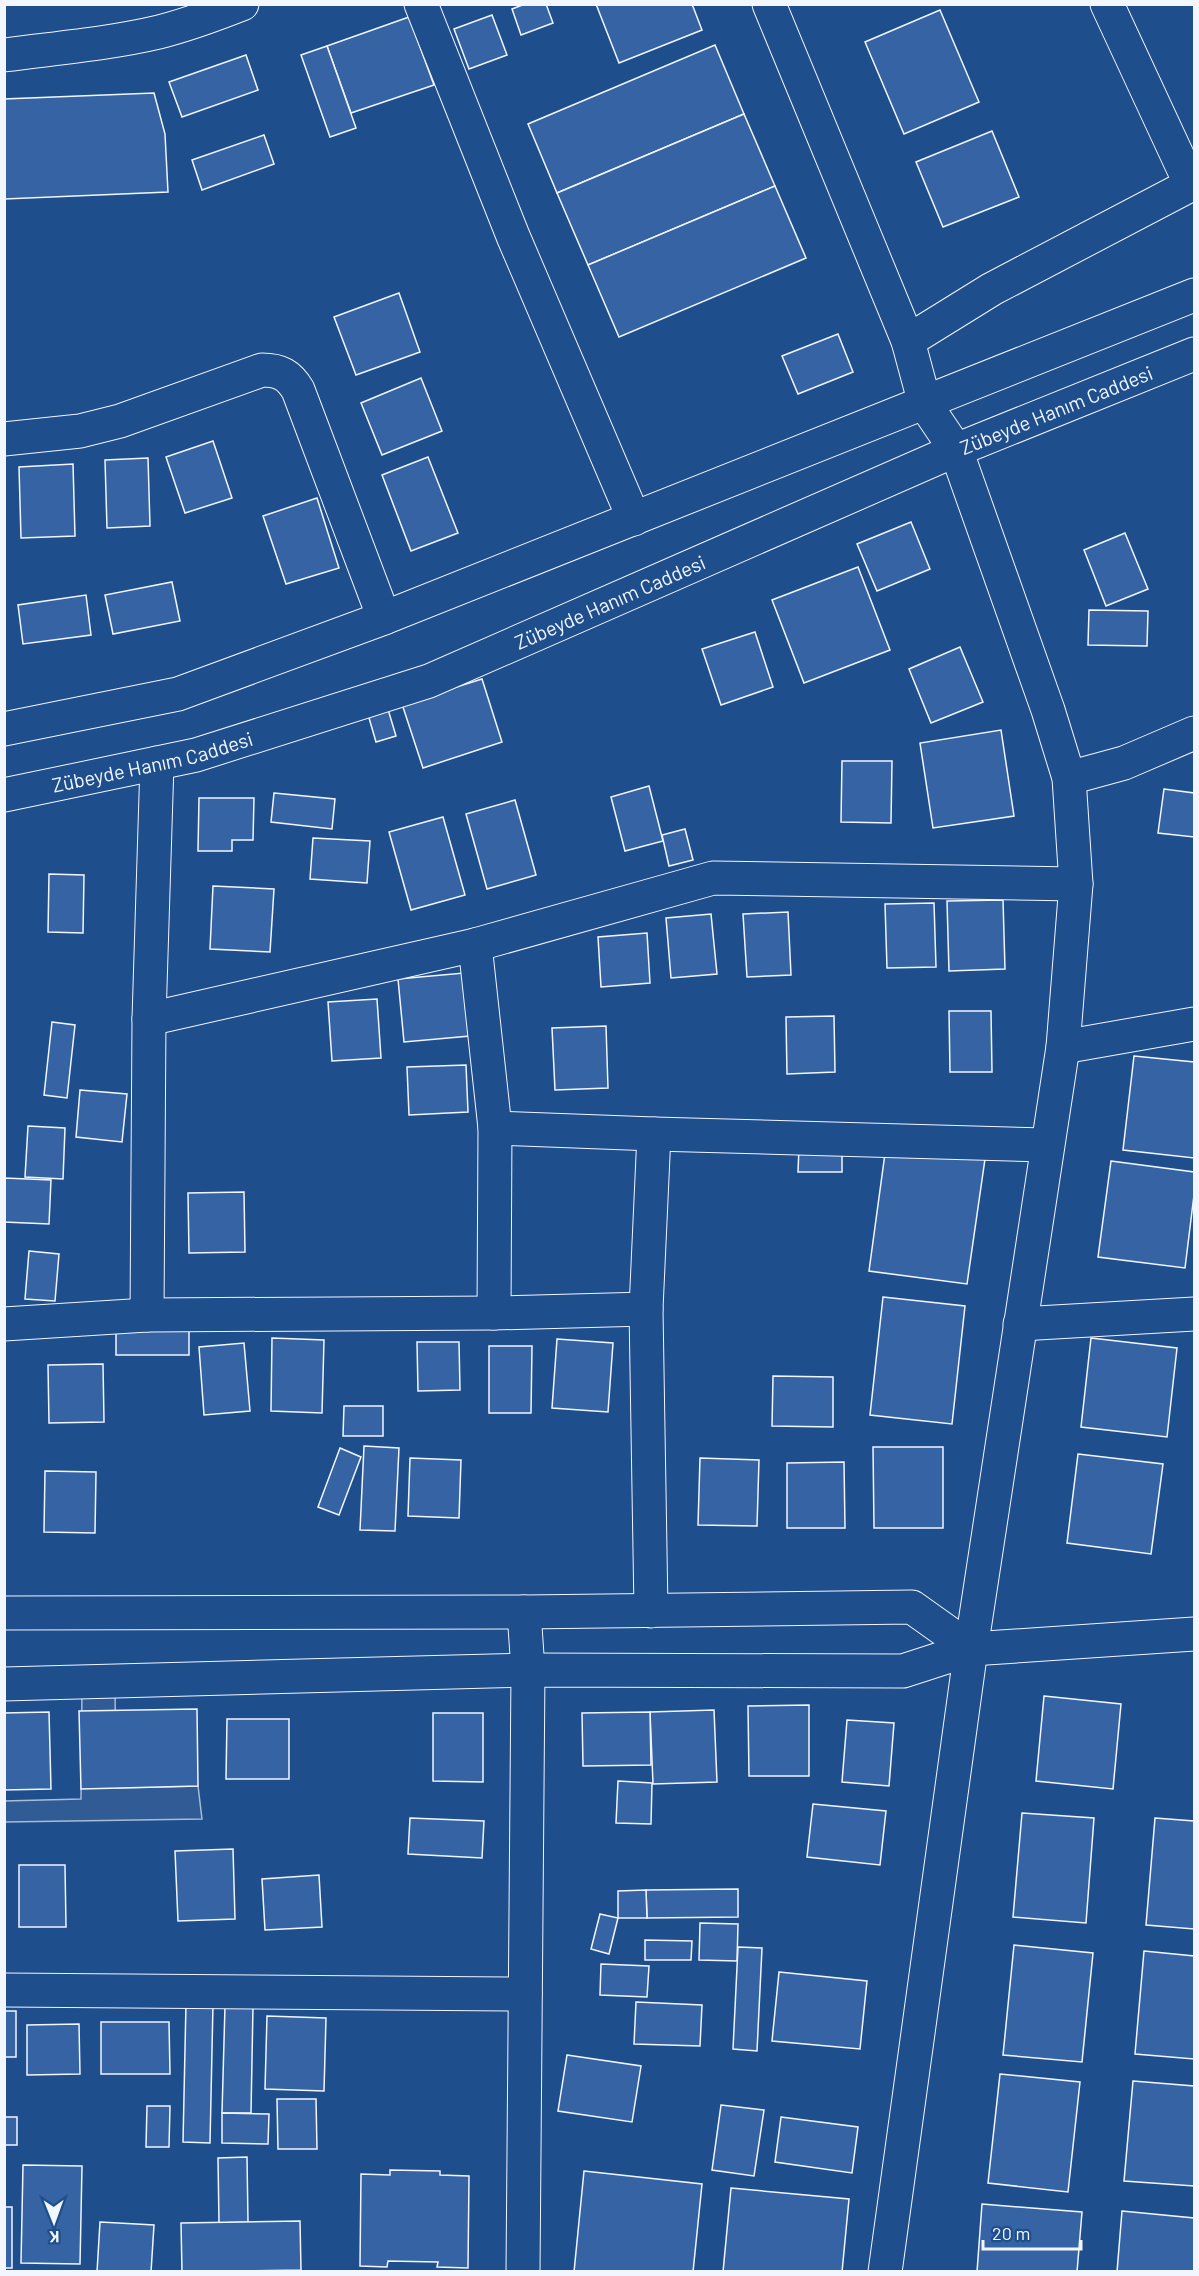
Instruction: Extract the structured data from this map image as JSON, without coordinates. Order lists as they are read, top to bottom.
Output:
{
  "streets": {
    "street": ["Zübeyde Hanım Caddesi"]
  },
  "scale_bar": "20 m",
  "north": "bottom"
}
